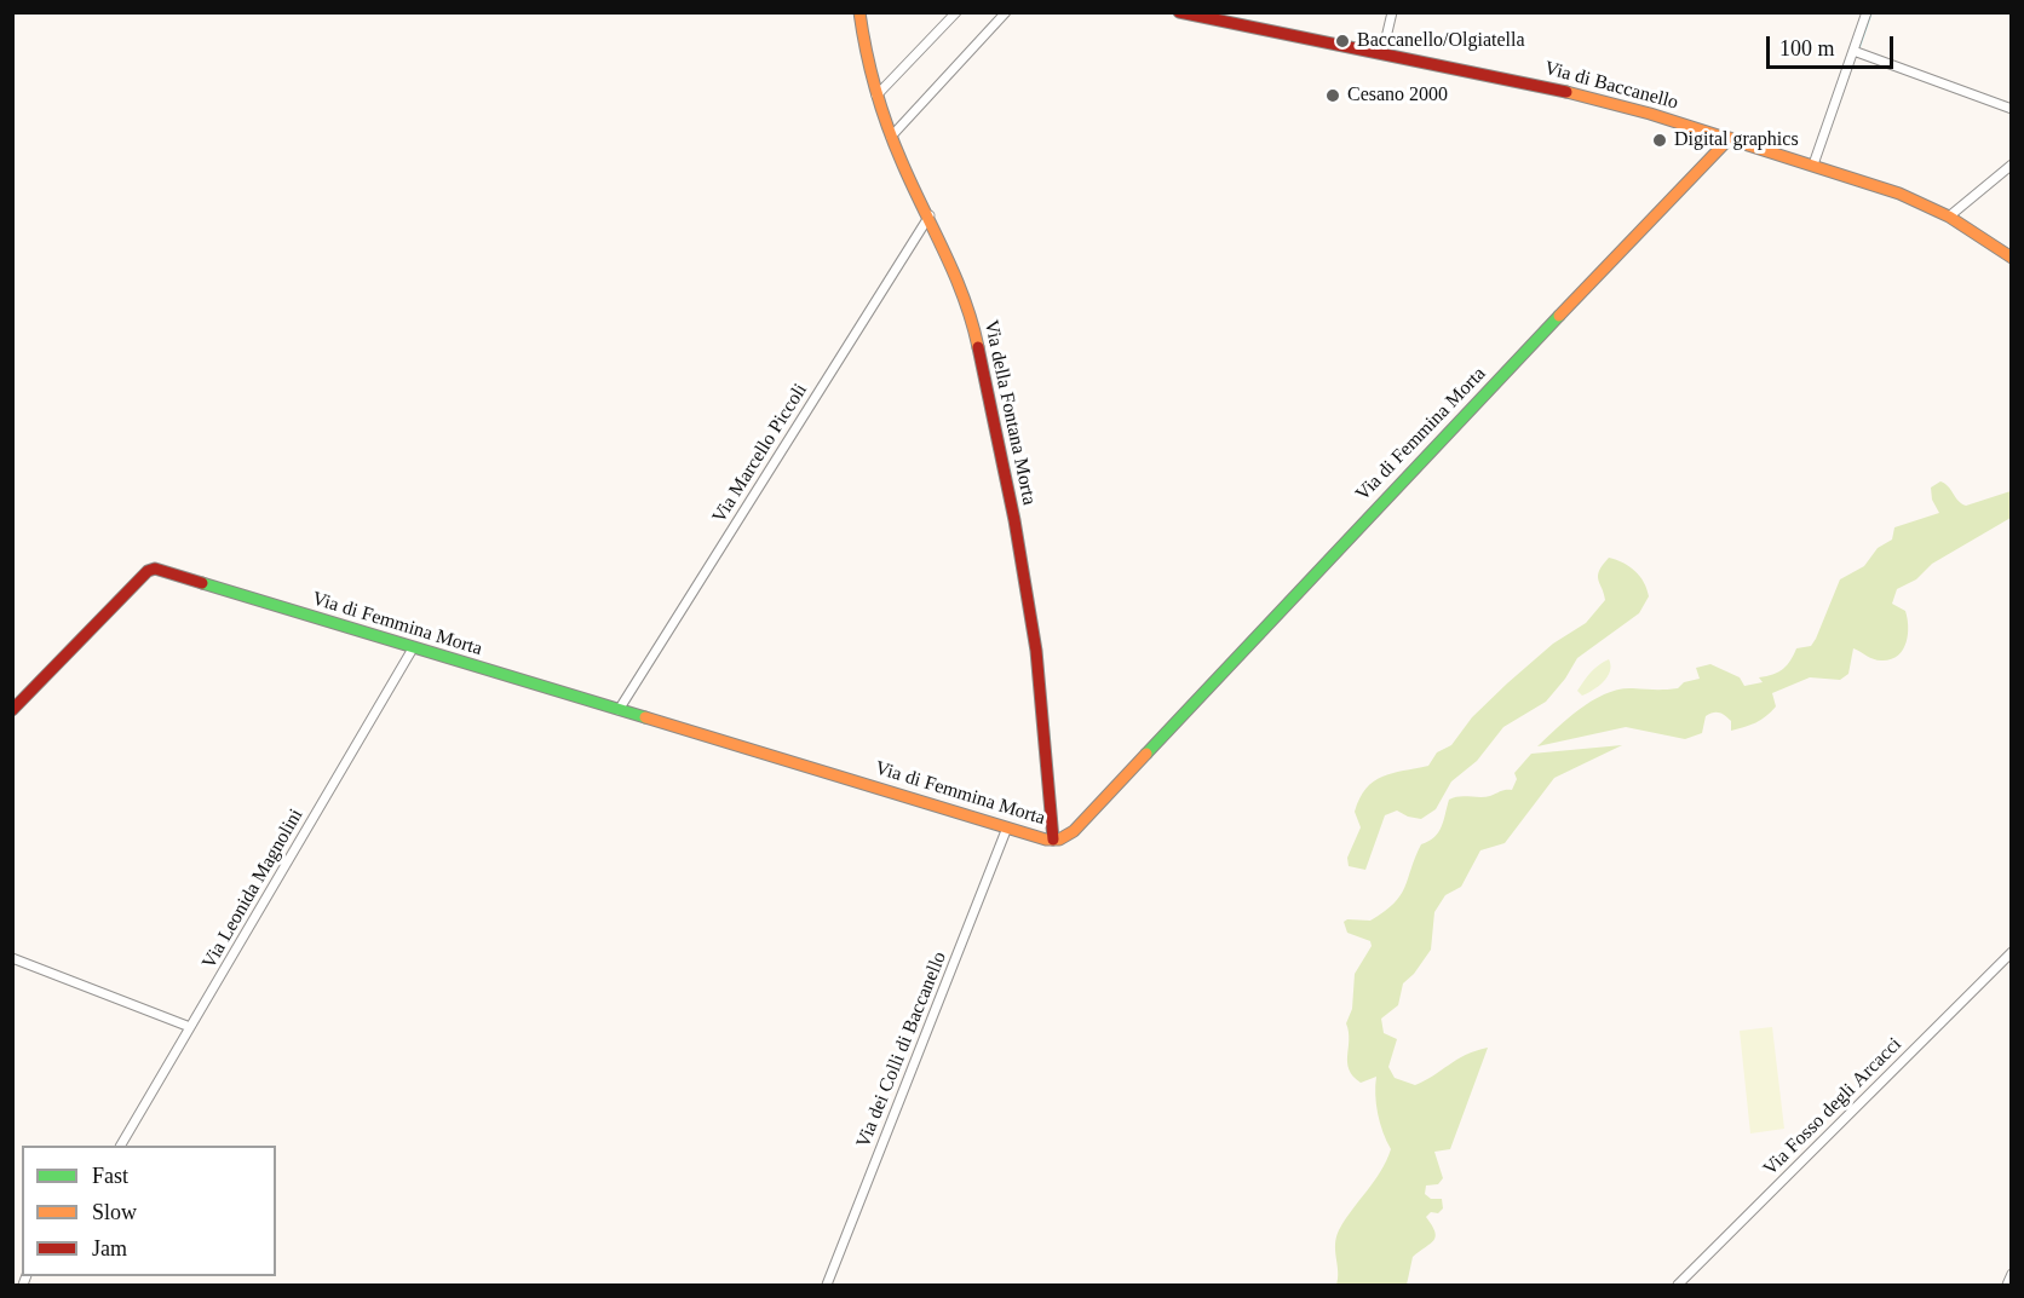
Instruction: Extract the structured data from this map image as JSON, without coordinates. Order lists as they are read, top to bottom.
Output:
{
  "streets": {
    "street": [
      "Via di Baccanello",
      "Via della Fontana Morta",
      "Via di Femmina Morta",
      "Via Marcello Piccoli",
      "Via Leonida Magnolini",
      "Via dei Colli di Baccanello",
      "Via Fosso degli Arcacci"
    ]
  },
  "crossings": [
    ["Via di Baccanello", "Via di Femmina Morta"],
    ["Via della Fontana Morta", "Via di Femmina Morta"],
    ["Via della Fontana Morta", "Via Marcello Piccoli"],
    ["Via di Femmina Morta", "Via Marcello Piccoli"],
    ["Via di Femmina Morta", "Via Leonida Magnolini"],
    ["Via di Femmina Morta", "Via dei Colli di Baccanello"]
  ],
  "places": ["Baccanello/Olgiatella", "Cesano 2000", "Digital graphics"],
  "legend": ["Fast", "Slow", "Jam"],
  "scale_bar": "100 m"
}
